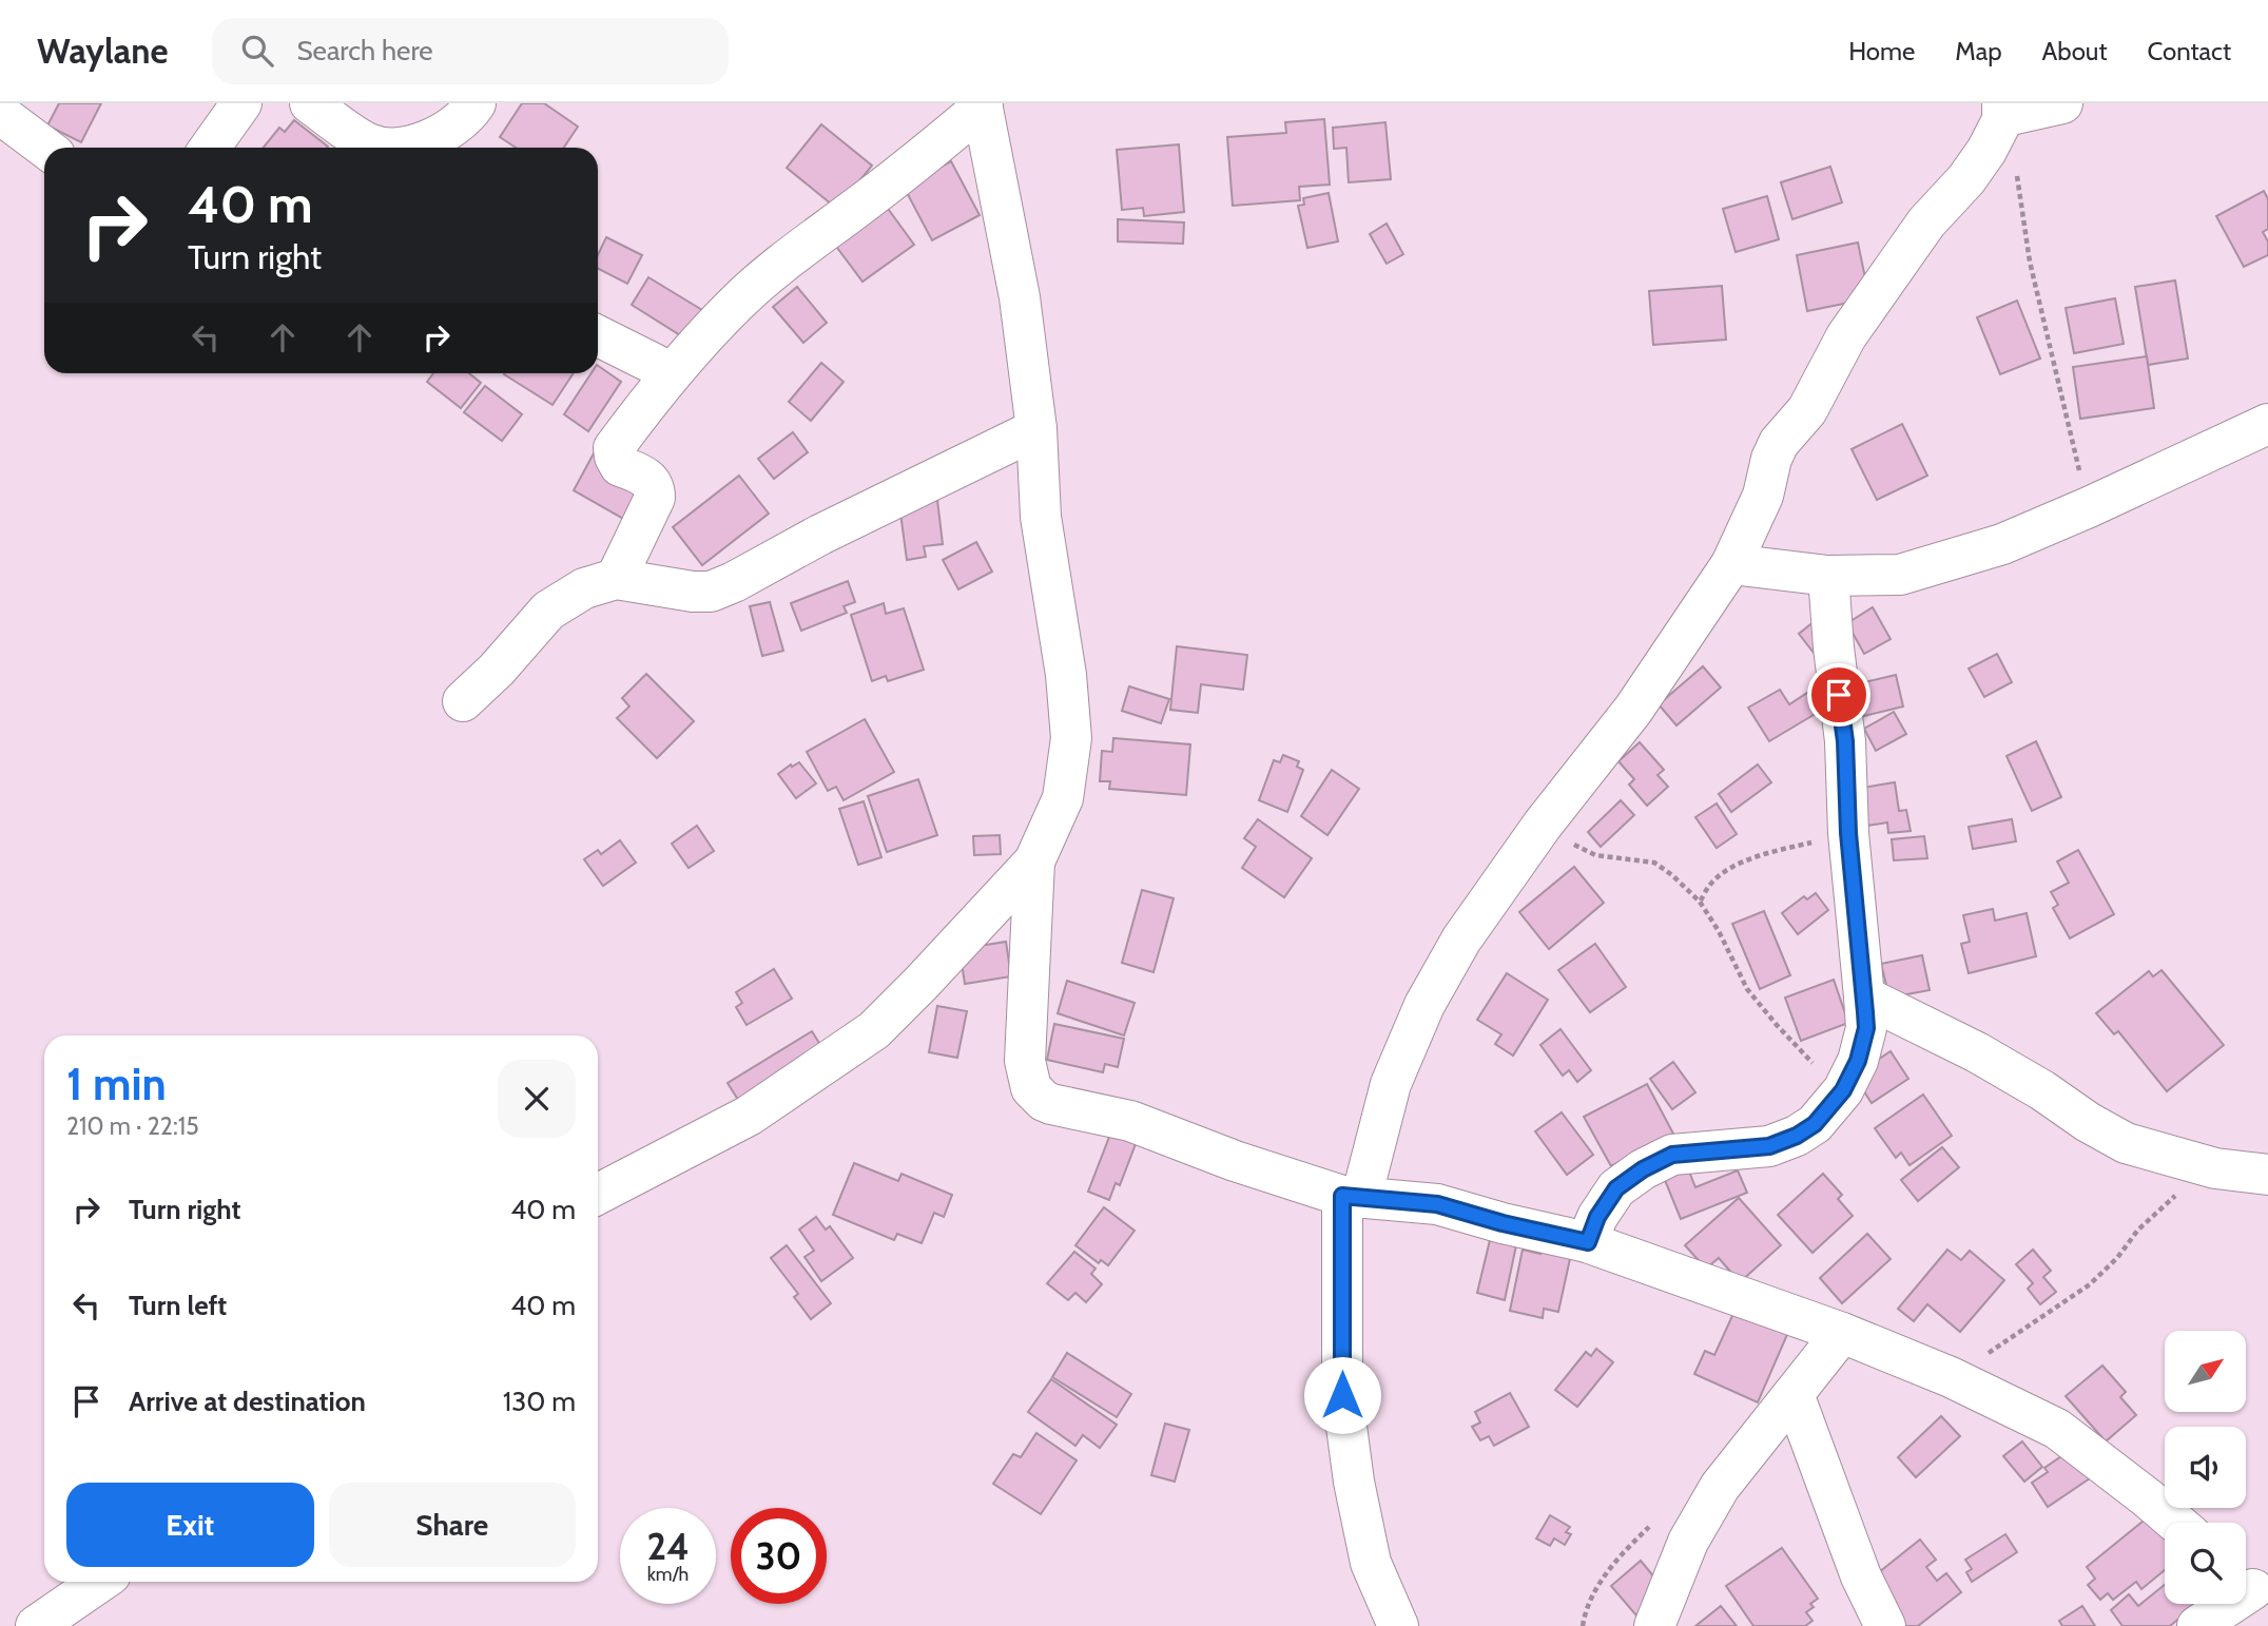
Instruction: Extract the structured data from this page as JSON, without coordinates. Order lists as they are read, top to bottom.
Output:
{
  "north": "top right",
  "page": {
    "header": "Waylane",
    "search": "Search here",
    "nav": [
      "Home",
      "Map",
      "About",
      "Contact"
    ],
    "turn": ["40 m", "Turn right"],
    "heading": ["1 min", "210 m · 22:15"],
    "list": [
      {
        "name": "Turn right",
        "value": "40 m"
      },
      {
        "name": "Turn left",
        "value": "40 m"
      },
      {
        "name": "Arrive at destination",
        "value": "130 m"
      }
    ],
    "buttons": ["Exit", "Share"],
    "speed": "24 km/h",
    "limit": "30"
  }
}
